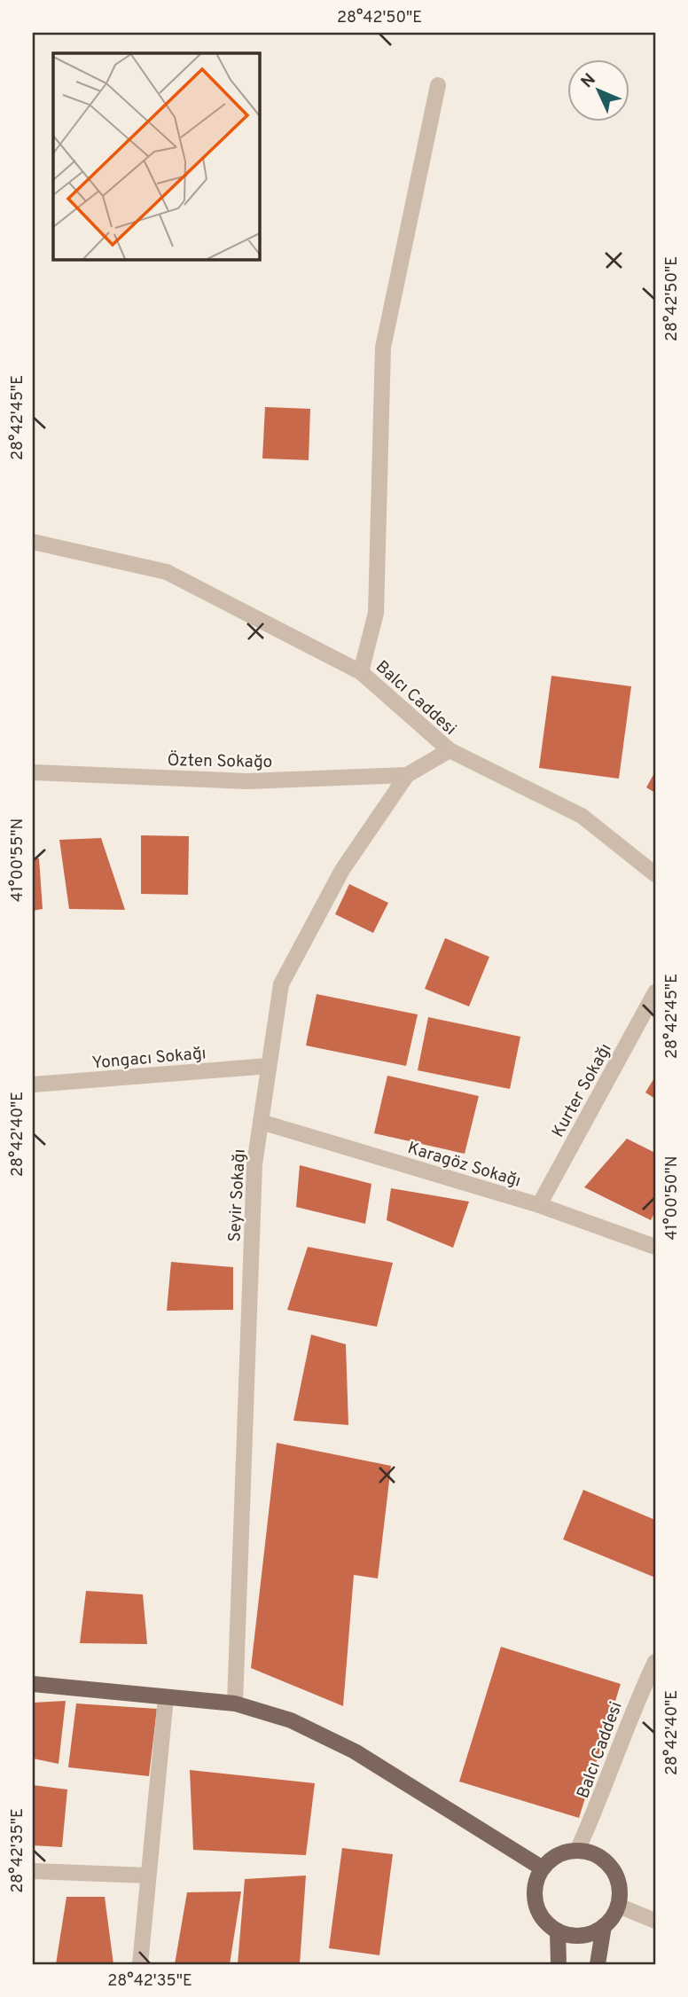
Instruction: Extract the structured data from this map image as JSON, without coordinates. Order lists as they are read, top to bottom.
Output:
{
  "streets": {
    "street": [
      "Balcı Caddesi",
      "Özten Sokağo",
      "Yongacı Sokağı",
      "Kurter Sokağı",
      "Karagöz Sokağı",
      "Seyir Sokağı"
    ]
  },
  "crossings": [
    ["Balcı Caddesi", "Seyir Sokağı"],
    ["Özten Sokağo", "Seyir Sokağı"],
    ["Yongacı Sokağı", "Seyir Sokağı"],
    ["Kurter Sokağı", "Karagöz Sokağı"],
    ["Karagöz Sokağı", "Seyir Sokağı"]
  ],
  "north": "top left",
  "coordinates": [
    "28°42'50\"E",
    "28°42'45\"E",
    "41°00'55\"N",
    "28°42'40\"E",
    "41°00'50\"N",
    "28°42'35\"E"
  ]
}
